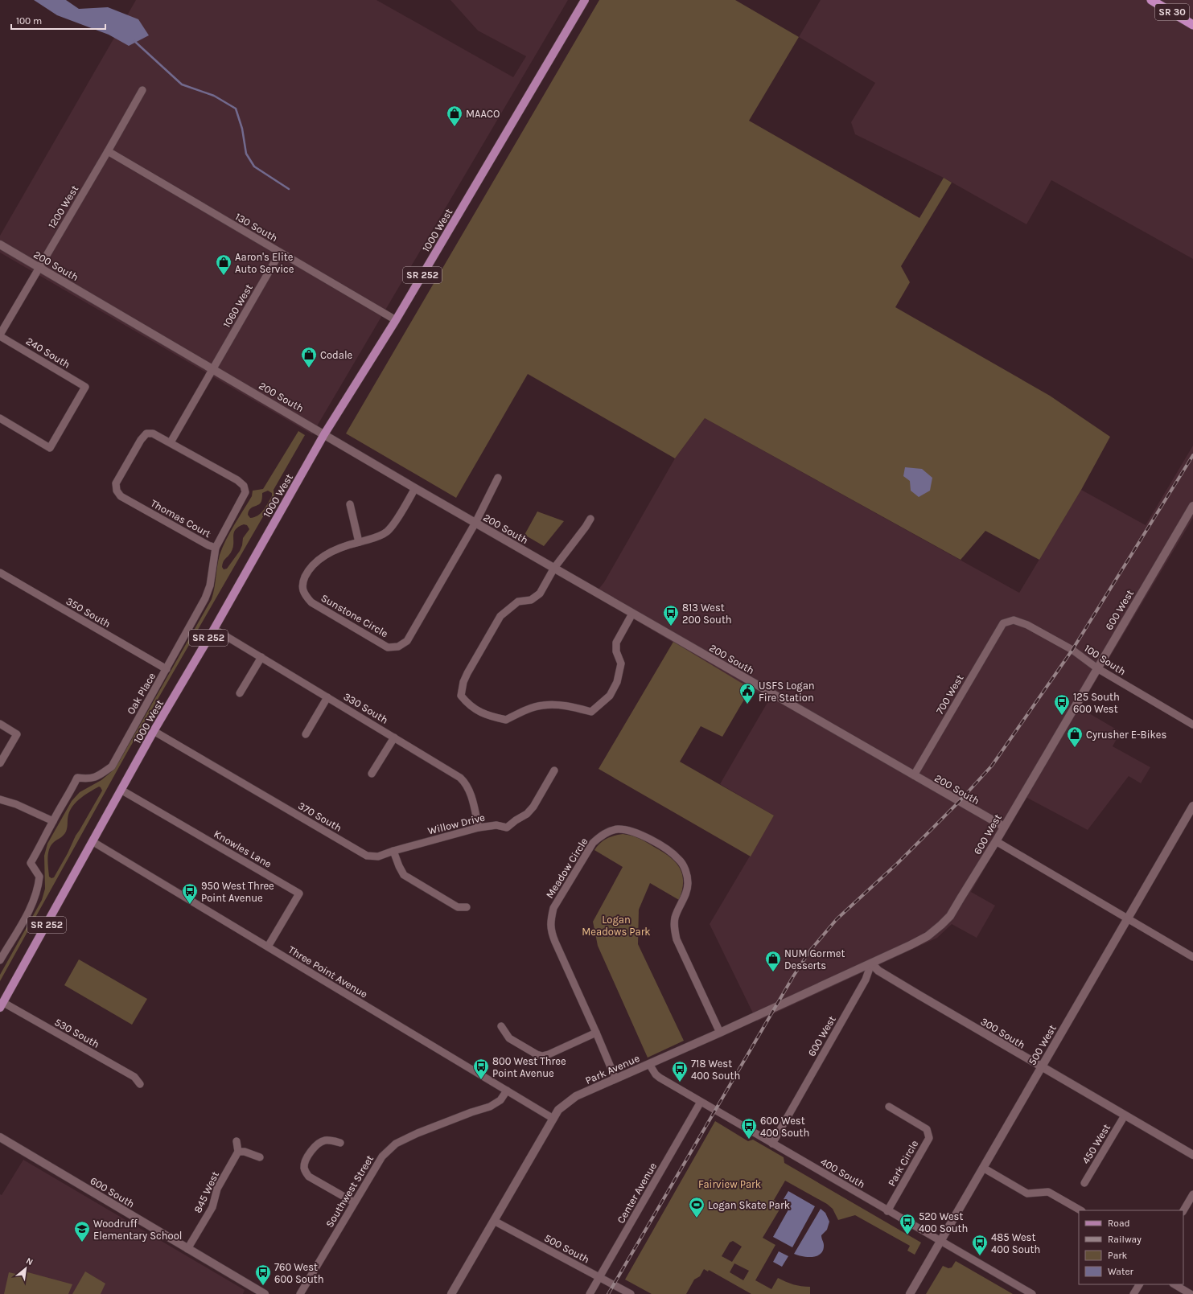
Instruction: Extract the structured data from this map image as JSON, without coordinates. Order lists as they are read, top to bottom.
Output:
{
  "streets": {
    "highway": ["SR 30"],
    "main road": ["1000 West", "SR 252"],
    "street": [
      "1200 West",
      "130 South",
      "200 South",
      "1060 West",
      "240 South",
      "Thomas Court",
      "600 West",
      "350 South",
      "Sunstone Circle",
      "100 South",
      "Oak Place",
      "700 West",
      "330 South",
      "370 South",
      "Willow Drive",
      "Knowles Lane",
      "Meadow Circle",
      "Three Point Avenue",
      "530 South",
      "300 South",
      "500 West",
      "Park Avenue",
      "450 West",
      "Park Circle",
      "400 South",
      "Southwest Street",
      "600 South",
      "845 West",
      "Center Avenue",
      "500 South"
    ]
  },
  "crossings": [
    ["1200 West", "130 South"],
    ["1200 West", "200 South"],
    ["1200 West", "240 South"],
    ["130 South", "1000 West"],
    ["130 South", "1060 West"],
    ["1000 West", "200 South"],
    ["1000 West", "330 South"],
    ["1000 West", "370 South"],
    ["1000 West", "Knowles Lane"],
    ["1000 West", "Three Point Avenue"],
    ["1000 West", "530 South"],
    ["200 South", "1060 West"],
    ["200 South", "600 West"],
    ["200 South", "Sunstone Circle"],
    ["200 South", "700 West"],
    ["Thomas Court", "Oak Place"],
    ["600 West", "100 South"],
    ["600 West", "300 South"],
    ["600 West", "Park Avenue"],
    ["600 West", "400 South"],
    ["350 South", "Oak Place"],
    ["100 South", "700 West"],
    ["330 South", "Willow Drive"],
    ["370 South", "Willow Drive"],
    ["Knowles Lane", "Three Point Avenue"],
    ["Meadow Circle", "Park Avenue"],
    ["Three Point Avenue", "Park Avenue"],
    ["Three Point Avenue", "Southwest Street"],
    ["300 South", "500 West"],
    ["300 South", "Park Avenue"],
    ["300 South", "450 West"],
    ["500 West", "400 South"],
    ["Park Avenue", "400 South"],
    ["Park Avenue", "500 South"],
    ["Park Circle", "400 South"],
    ["400 South", "Center Avenue"],
    ["600 South", "845 West"],
    ["Center Avenue", "500 South"]
  ],
  "parks": ["Logan Meadows Park", "Fairview Park"],
  "places": {
    "shop": [
      "MAACO",
      "Aaron's Elite Auto Service",
      "Codale",
      "Cyrusher E-Bikes",
      "NUM Gormet Desserts"
    ],
    "bus stop": [
      "813 West 200 South",
      "125 South 600 West",
      "950 West Three Point Avenue",
      "800 West Three Point Avenue",
      "718 West 400 South",
      "600 West 400 South",
      "520 West 400 South",
      "485 West 400 South",
      "760 West 600 South"
    ],
    "public building": ["USFS Logan Fire Station"],
    "sports": ["Logan Skate Park"],
    "school or university": ["Woodruff Elementary School"]
  },
  "legend": [
    "Road",
    "Railway",
    "Park",
    "Water"
  ],
  "scale_bar": "100 m",
  "north": "top right"
}
